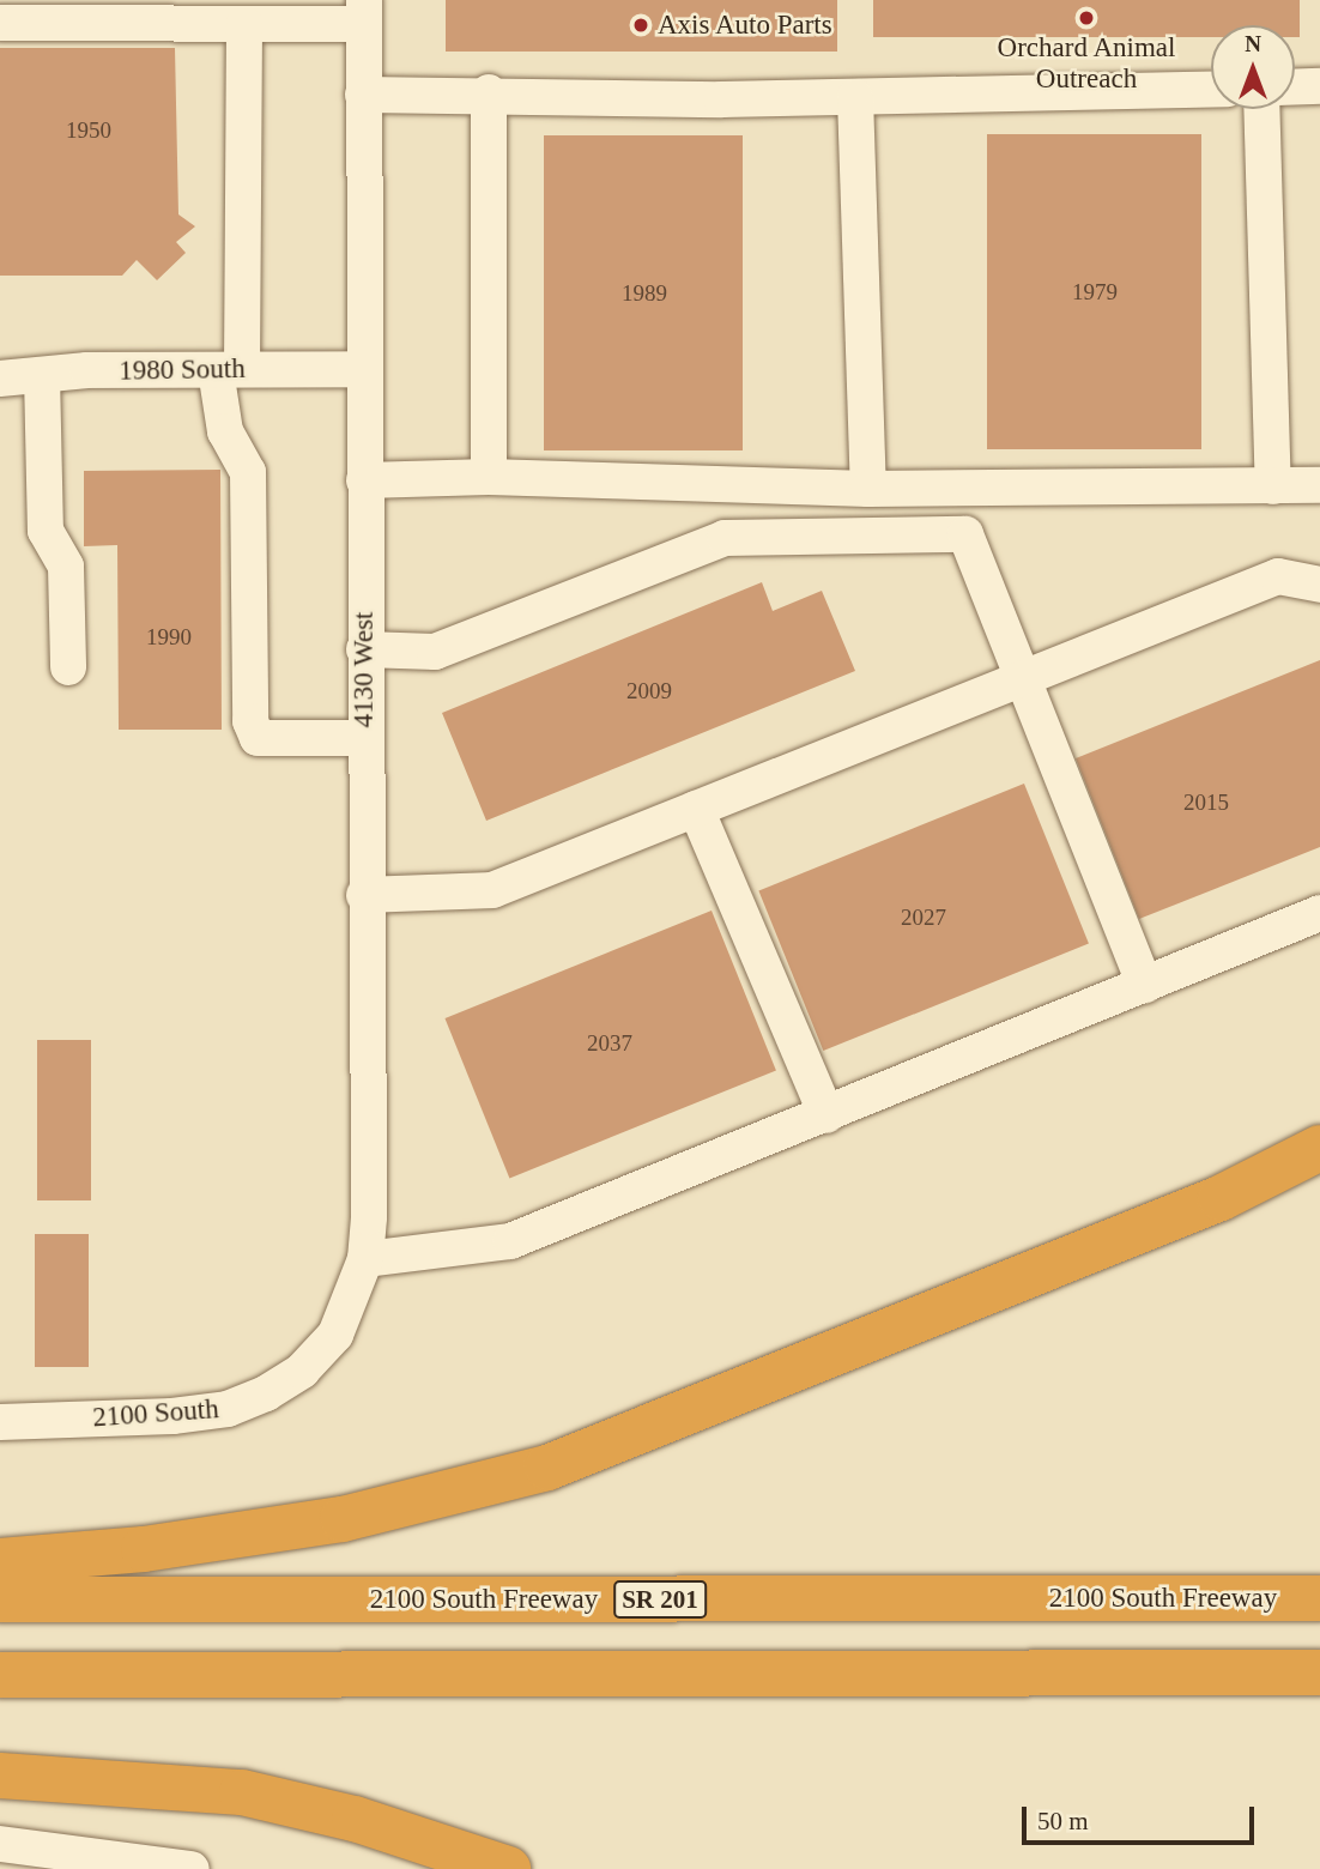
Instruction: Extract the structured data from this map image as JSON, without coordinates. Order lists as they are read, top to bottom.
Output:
{
  "streets": {
    "highway": ["2100 South Freeway", "SR 201"],
    "street": ["1980 South", "4130 West", "2100 South"]
  },
  "crossings": [
    ["1980 South", "4130 West"],
    ["4130 West", "2100 South"]
  ],
  "places": ["Orchard Animal Outreach", "Axis Auto Parts"],
  "house_numbers": [
    "1950",
    "1979",
    "1989",
    "1990",
    "2009",
    "2015",
    "2027",
    "2037"
  ],
  "scale_bar": "50 m",
  "north": "top"
}
